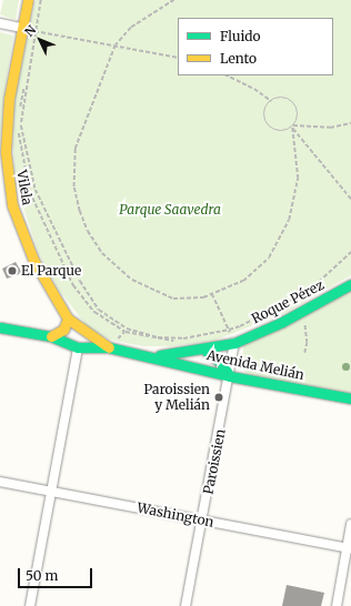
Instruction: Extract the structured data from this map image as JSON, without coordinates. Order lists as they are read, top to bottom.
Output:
{
  "streets": {
    "street": [
      "Vilela",
      "Roque Pérez",
      "Avenida Melián",
      "Paroissien",
      "Washington"
    ]
  },
  "crossings": [
    ["Vilela", "Avenida Melián"],
    ["Roque Pérez", "Avenida Melián"],
    ["Roque Pérez", "Paroissien"],
    ["Avenida Melián", "Paroissien"],
    ["Paroissien", "Washington"]
  ],
  "parks": ["Parque Saavedra"],
  "places": ["El Parque", "Paroissien y Melián"],
  "legend": ["Fluido", "Lento"],
  "scale_bar": "50 m",
  "north": "top left"
}
